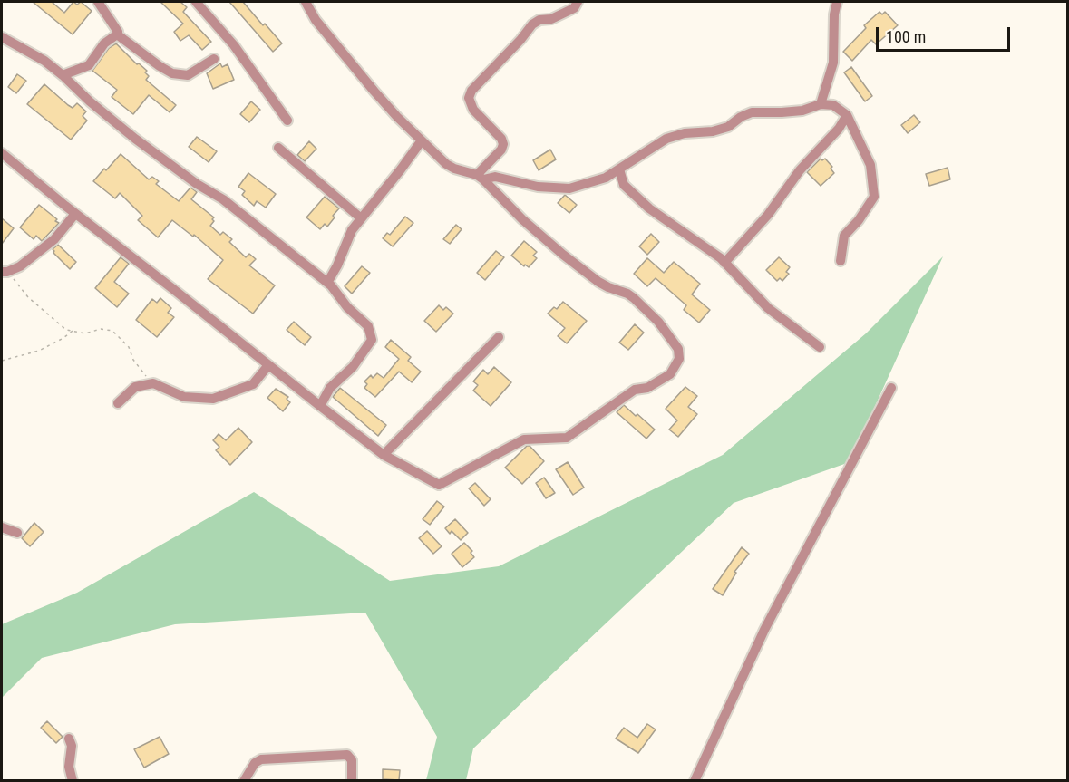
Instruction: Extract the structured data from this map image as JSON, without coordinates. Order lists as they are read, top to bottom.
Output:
{
  "scale_bar": "100 m"
}
